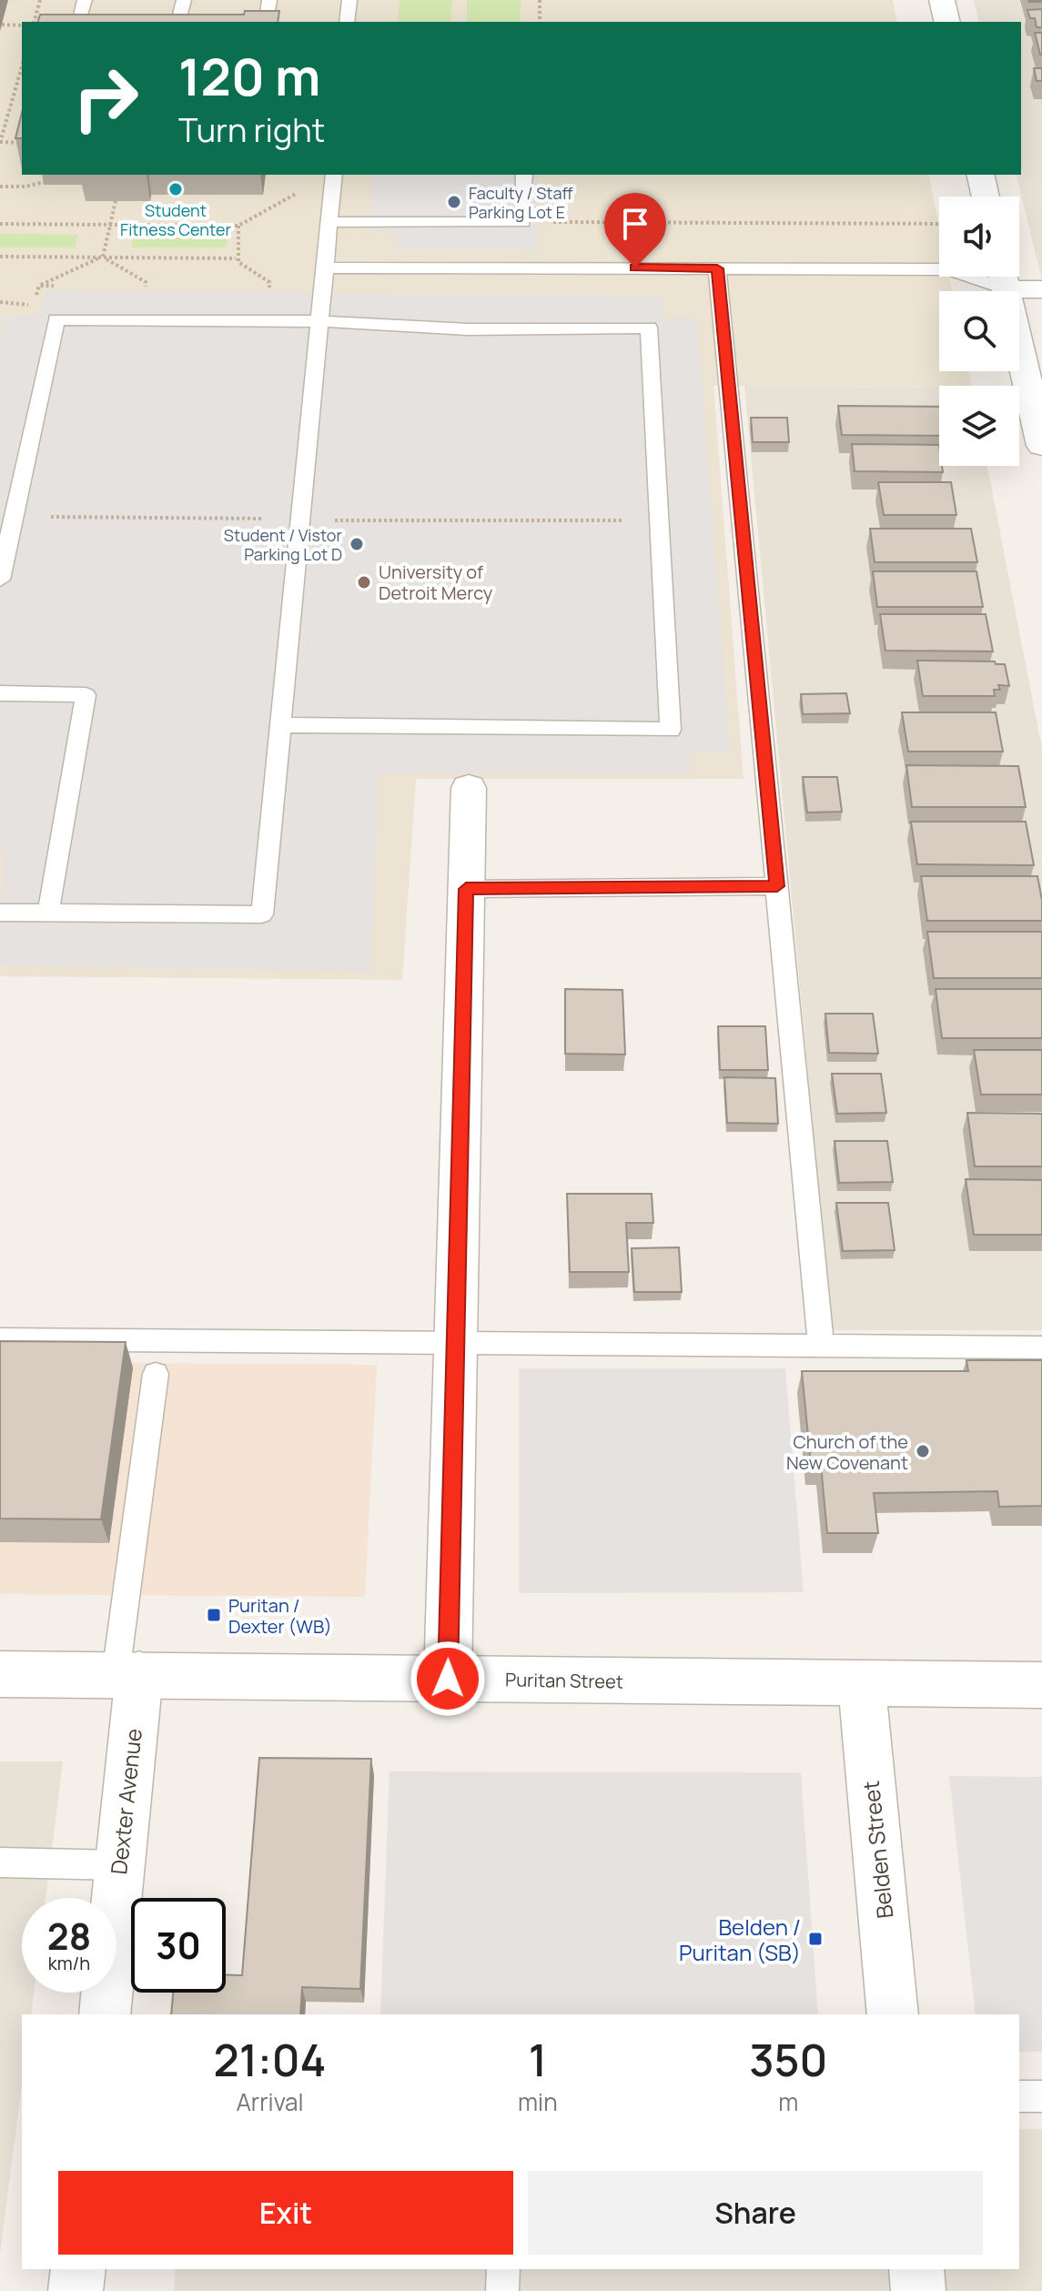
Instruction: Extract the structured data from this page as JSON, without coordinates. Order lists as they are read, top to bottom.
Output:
{
  "streets": {
    "street": ["Puritan Street", "Dexter Avenue", "Belden Street"]
  },
  "crossings": [
    ["Puritan Street", "Dexter Avenue"],
    ["Puritan Street", "Belden Street"]
  ],
  "places": {
    "other": [
      "Student Fitness Center",
      "Faculty / Staff Parking Lot E",
      "Student / Vistor Parking Lot D",
      "University of Detroit Mercy",
      "Church of the New Covenant"
    ],
    "transit": ["Puritan / Dexter (WB)", "Belden / Puritan (SB)"]
  },
  "page": {
    "turn": ["120 m", "Turn right"],
    "speed": "28 km/h",
    "limit": "30",
    "eta": [
      "21:04",
      "Arrival",
      "1",
      "min",
      "350",
      "m"
    ],
    "buttons": ["Exit", "Share"]
  }
}
